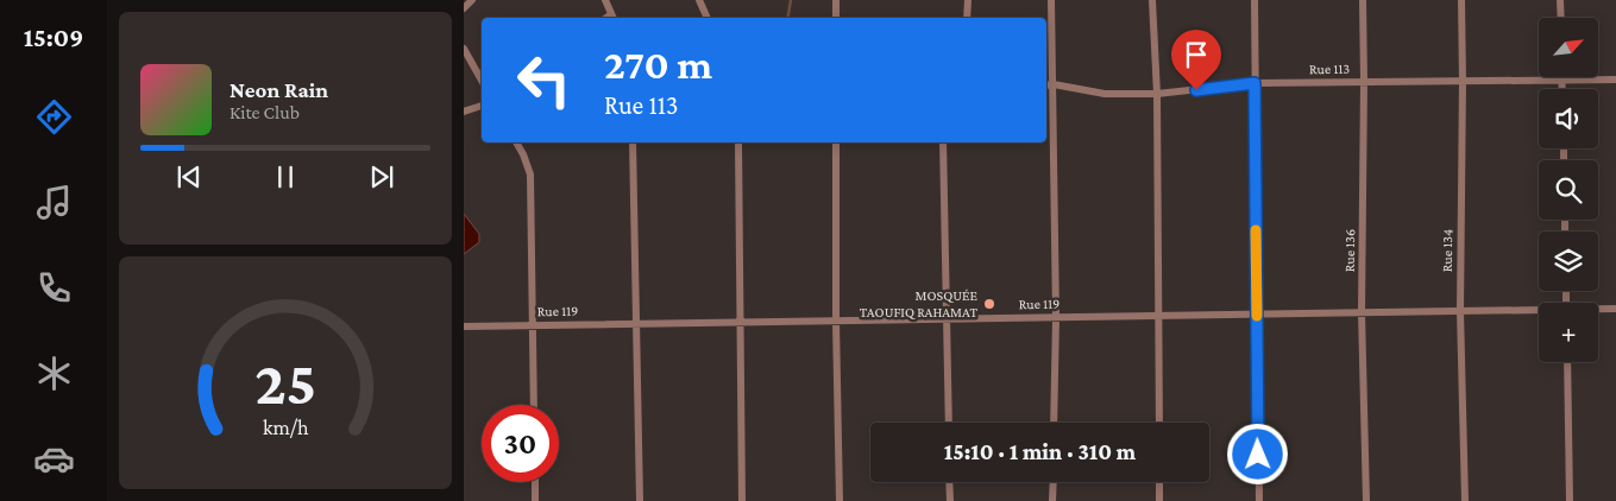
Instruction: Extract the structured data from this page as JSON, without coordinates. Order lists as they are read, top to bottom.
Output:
{
  "streets": {
    "street": [
      "Rue 113",
      "Rue 136",
      "Rue 134",
      "Rue 119"
    ]
  },
  "crossings": [
    ["Rue 113", "Rue 136"],
    ["Rue 113", "Rue 134"],
    ["Rue 136", "Rue 119"],
    ["Rue 134", "Rue 119"]
  ],
  "places": ["MOSQUÉE TAOUFIQ RAHAMAT"],
  "north": "top right",
  "page": {
    "tabs": "15:09",
    "map_buttons": "+",
    "turn": ["270 m", "Rue 113"],
    "song": ["Neon Rain", "Kite Club"],
    "limit": "30",
    "trip": "15:10 · 1 min · 310 m",
    "gauge": ["25", "km/h"]
  }
}
